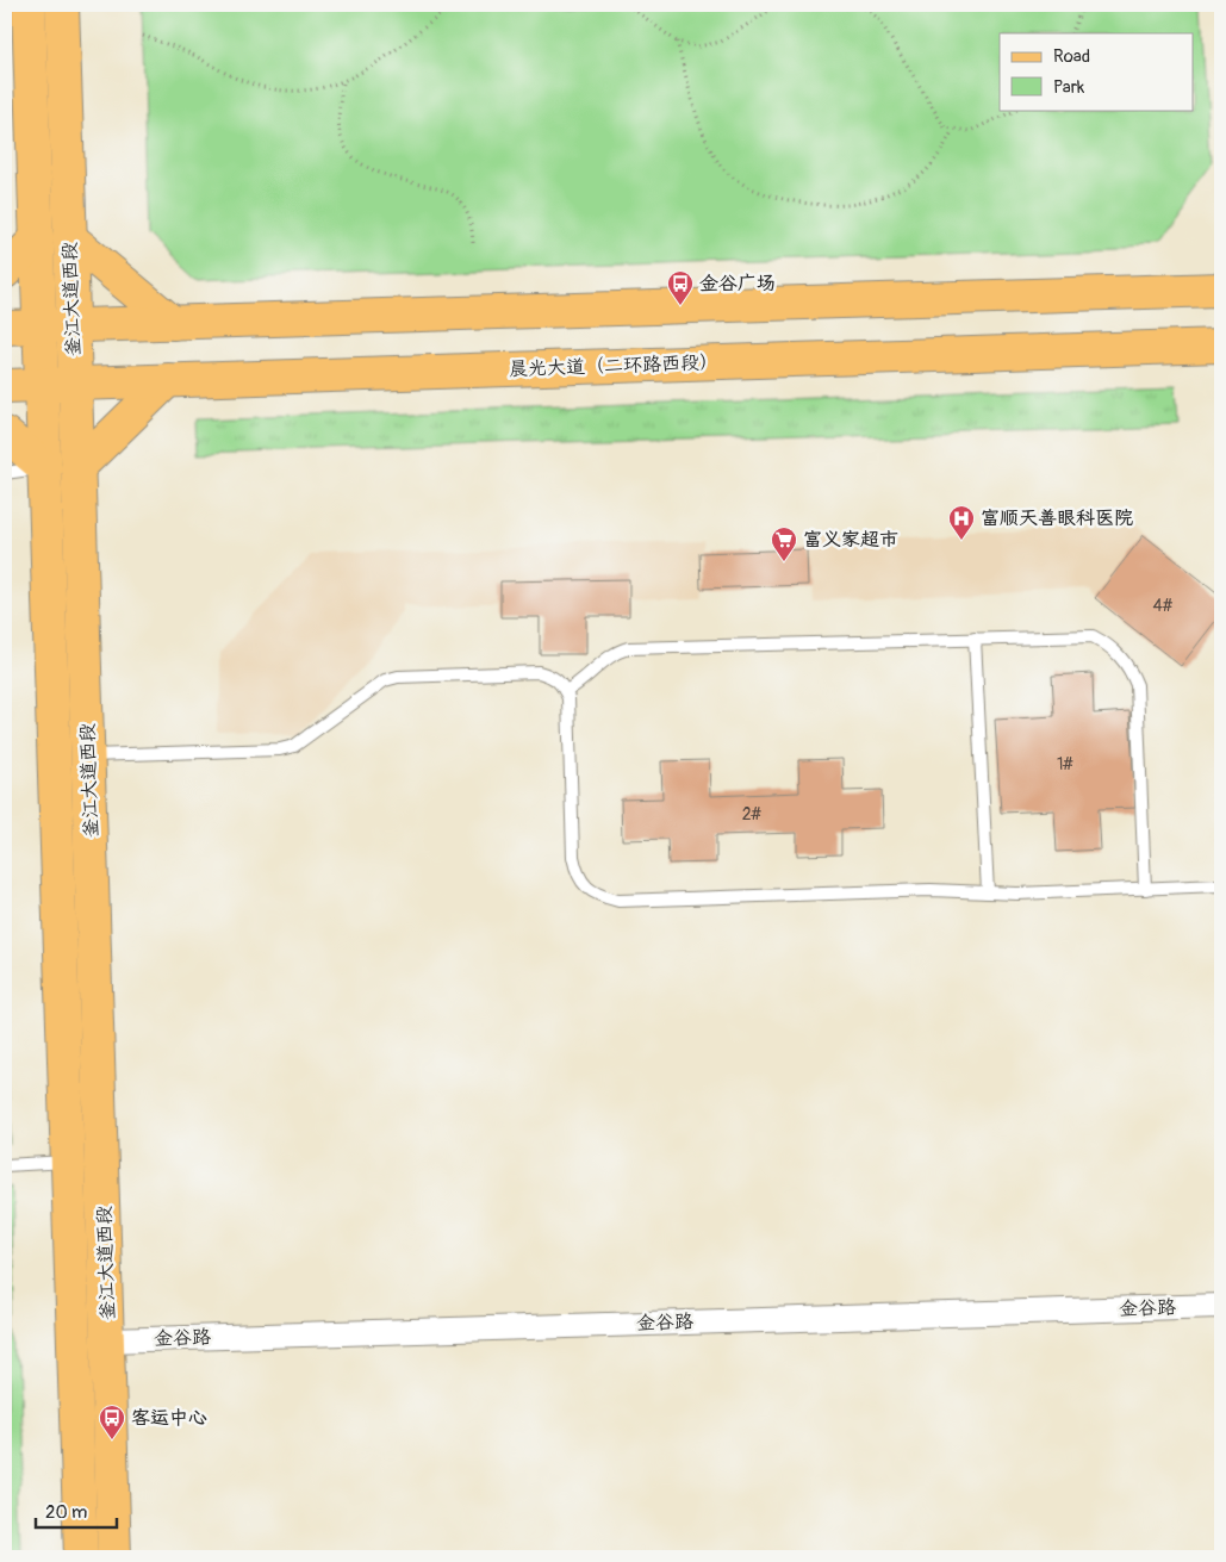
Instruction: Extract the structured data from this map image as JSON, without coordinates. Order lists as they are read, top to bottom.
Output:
{
  "streets": {
    "main road": ["釜江大道西段", "晨光大道（二环路西段）"],
    "street": ["金谷路"]
  },
  "crossings": [
    ["釜江大道西段", "晨光大道（二环路西段）"],
    ["釜江大道西段", "金谷路"]
  ],
  "places": {
    "bus stop": ["金谷广场", "客运中心"],
    "hospital": ["富顺天善眼科医院"],
    "supermarket": ["富义家超市"]
  },
  "house_numbers": ["4#", "1#", "2#"],
  "legend": ["Road", "Park"],
  "scale_bar": "20 m"
}
